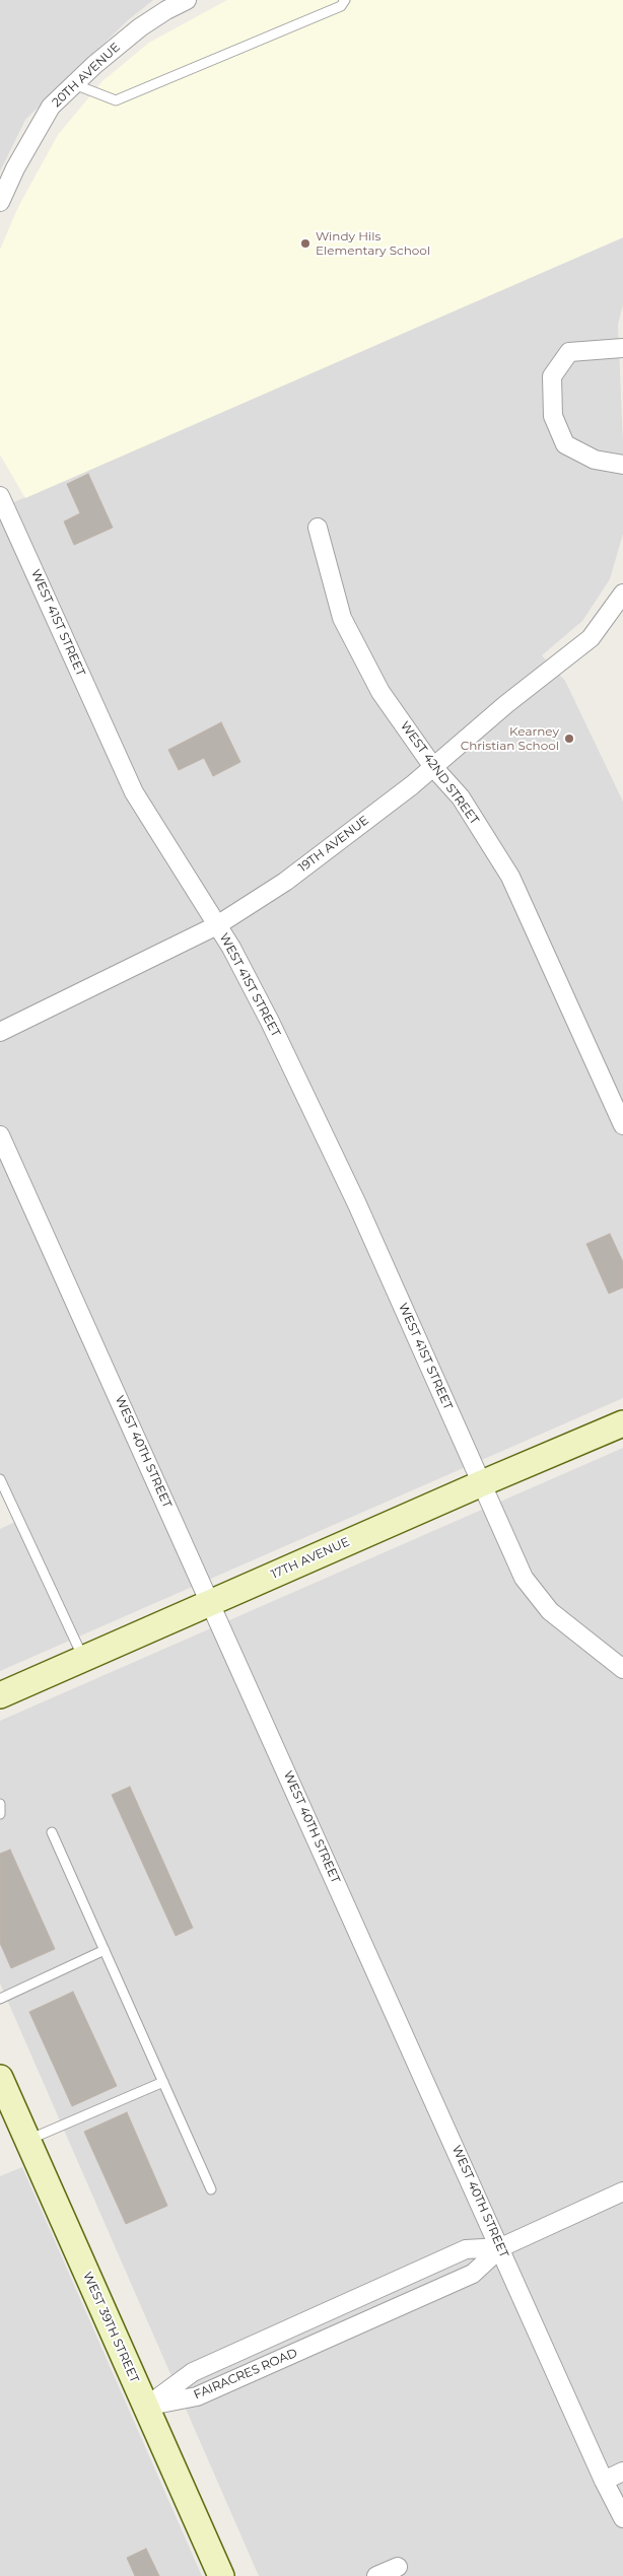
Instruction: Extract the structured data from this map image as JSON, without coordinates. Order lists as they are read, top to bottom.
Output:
{
  "streets": {
    "main road": ["17TH AVENUE", "WEST 39TH STREET"],
    "street": [
      "20TH AVENUE",
      "WEST 41ST STREET",
      "WEST 42ND STREET",
      "19TH AVENUE",
      "WEST 40TH STREET",
      "FAIRACRES ROAD"
    ]
  },
  "crossings": [
    ["WEST 41ST STREET", "19TH AVENUE"],
    ["WEST 41ST STREET", "17TH AVENUE"],
    ["WEST 42ND STREET", "19TH AVENUE"],
    ["WEST 40TH STREET", "17TH AVENUE"],
    ["WEST 40TH STREET", "FAIRACRES ROAD"],
    ["WEST 39TH STREET", "FAIRACRES ROAD"]
  ],
  "places": ["Windy Hils Elementary School", "Kearney Christian School"]
}
